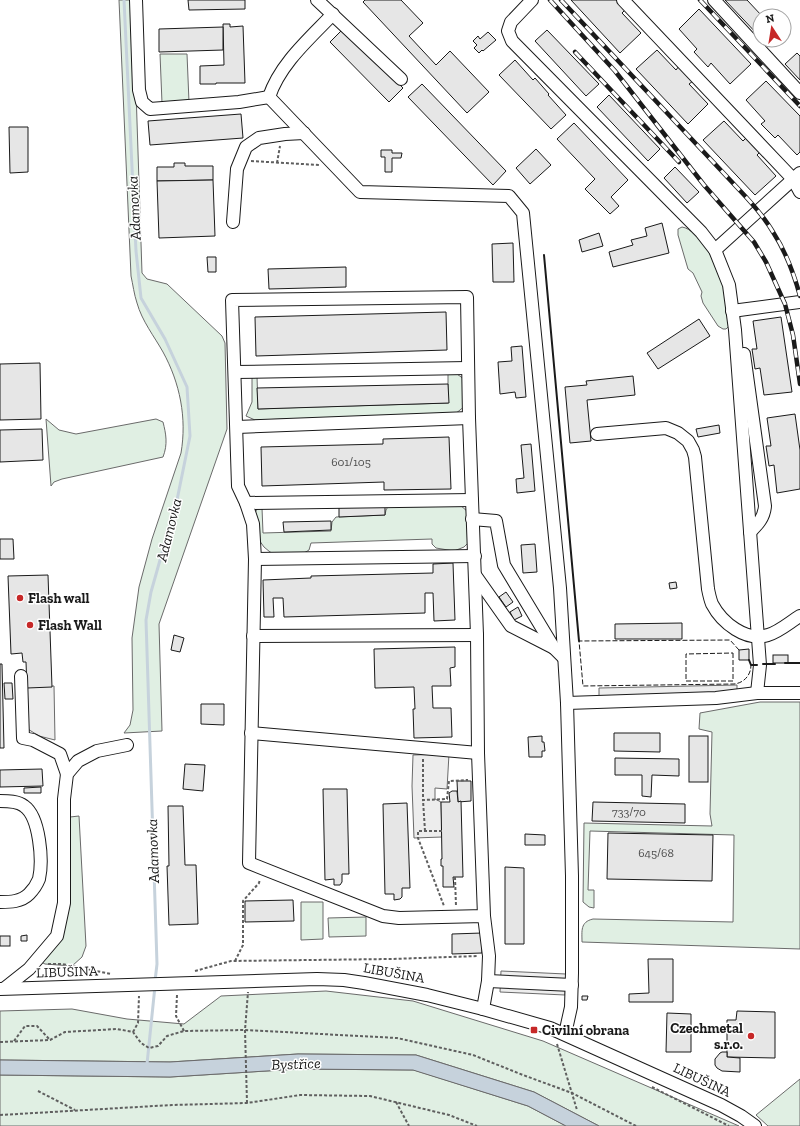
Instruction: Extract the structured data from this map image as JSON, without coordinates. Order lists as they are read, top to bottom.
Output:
{
  "streets": {
    "street": ["LIBUŠINA"]
  },
  "water": ["Adamovka", "Bystřice"],
  "places": {
    "other": ["Flash wall", "Flash Wall", "Czechmetal s.r.o."],
    "transit": ["Civilní obrana"]
  },
  "house_numbers": ["601/105", "733/70", "645/68"],
  "north": "top"
}
